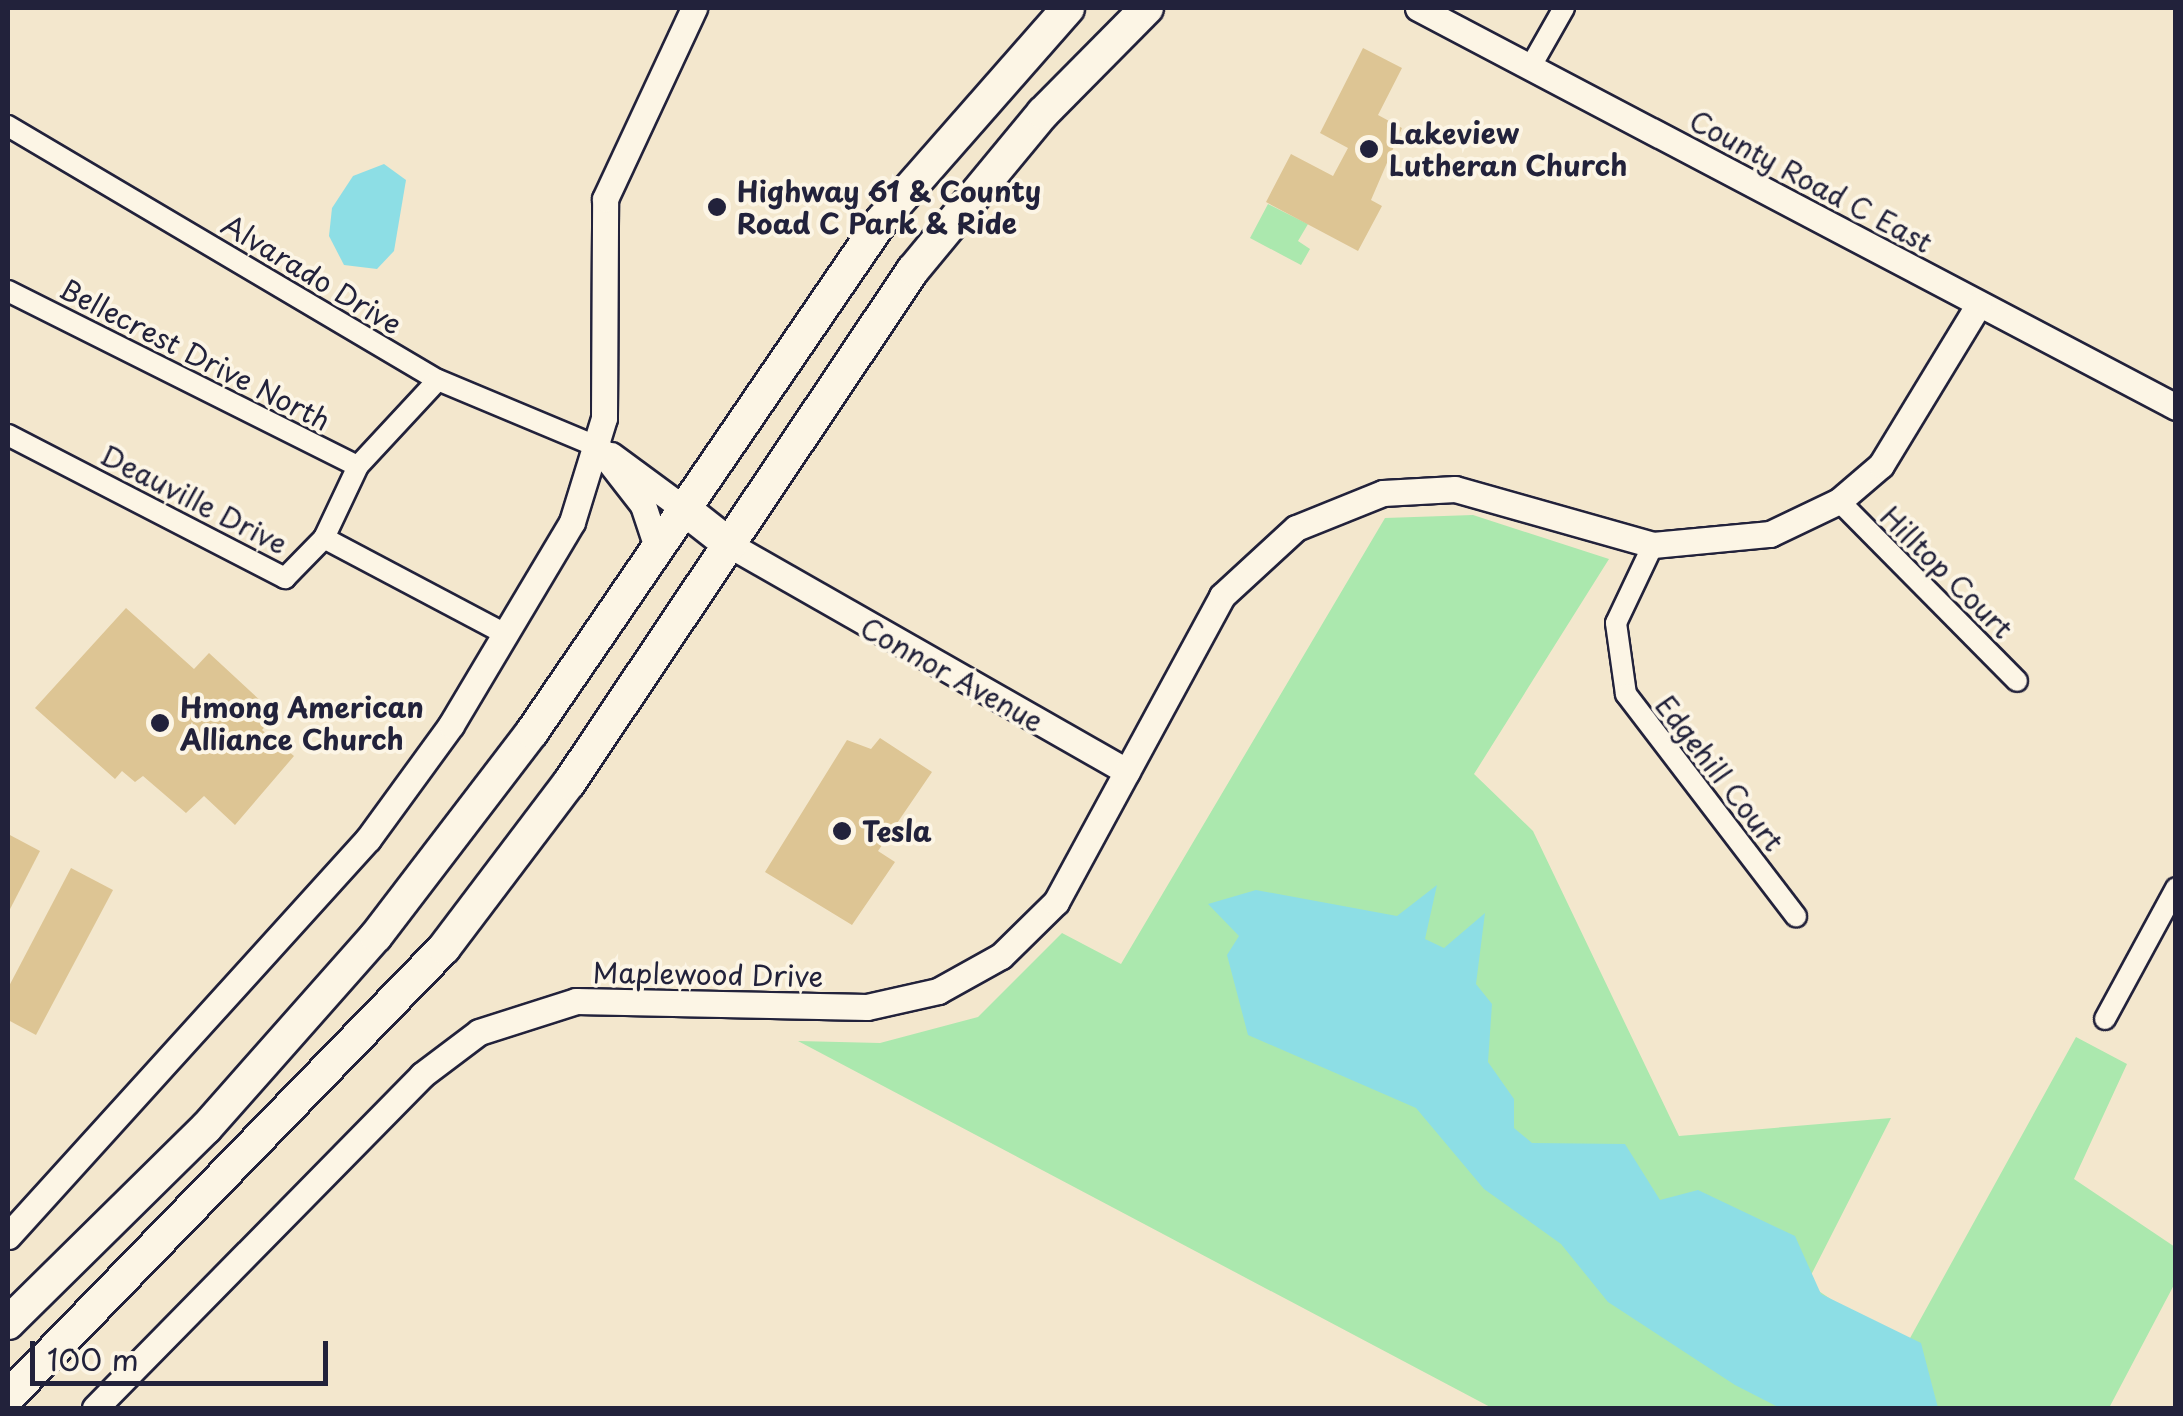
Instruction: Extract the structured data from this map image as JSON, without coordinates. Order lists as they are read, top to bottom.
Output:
{
  "streets": {
    "main road": ["Connor Avenue"],
    "street": [
      "County Road C East",
      "Alvarado Drive",
      "Bellecrest Drive North",
      "Deauville Drive",
      "Hilltop Court",
      "Edgehill Court",
      "Maplewood Drive"
    ]
  },
  "crossings": [
    ["Hilltop Court", "Maplewood Drive"],
    ["Connor Avenue", "Maplewood Drive"],
    ["Edgehill Court", "Maplewood Drive"]
  ],
  "places": [
    "Lakeview Lutheran Church",
    "Highway 61 & County Road C Park & Ride",
    "Hmong American Alliance Church",
    "Tesla"
  ],
  "scale_bar": "100 m"
}
